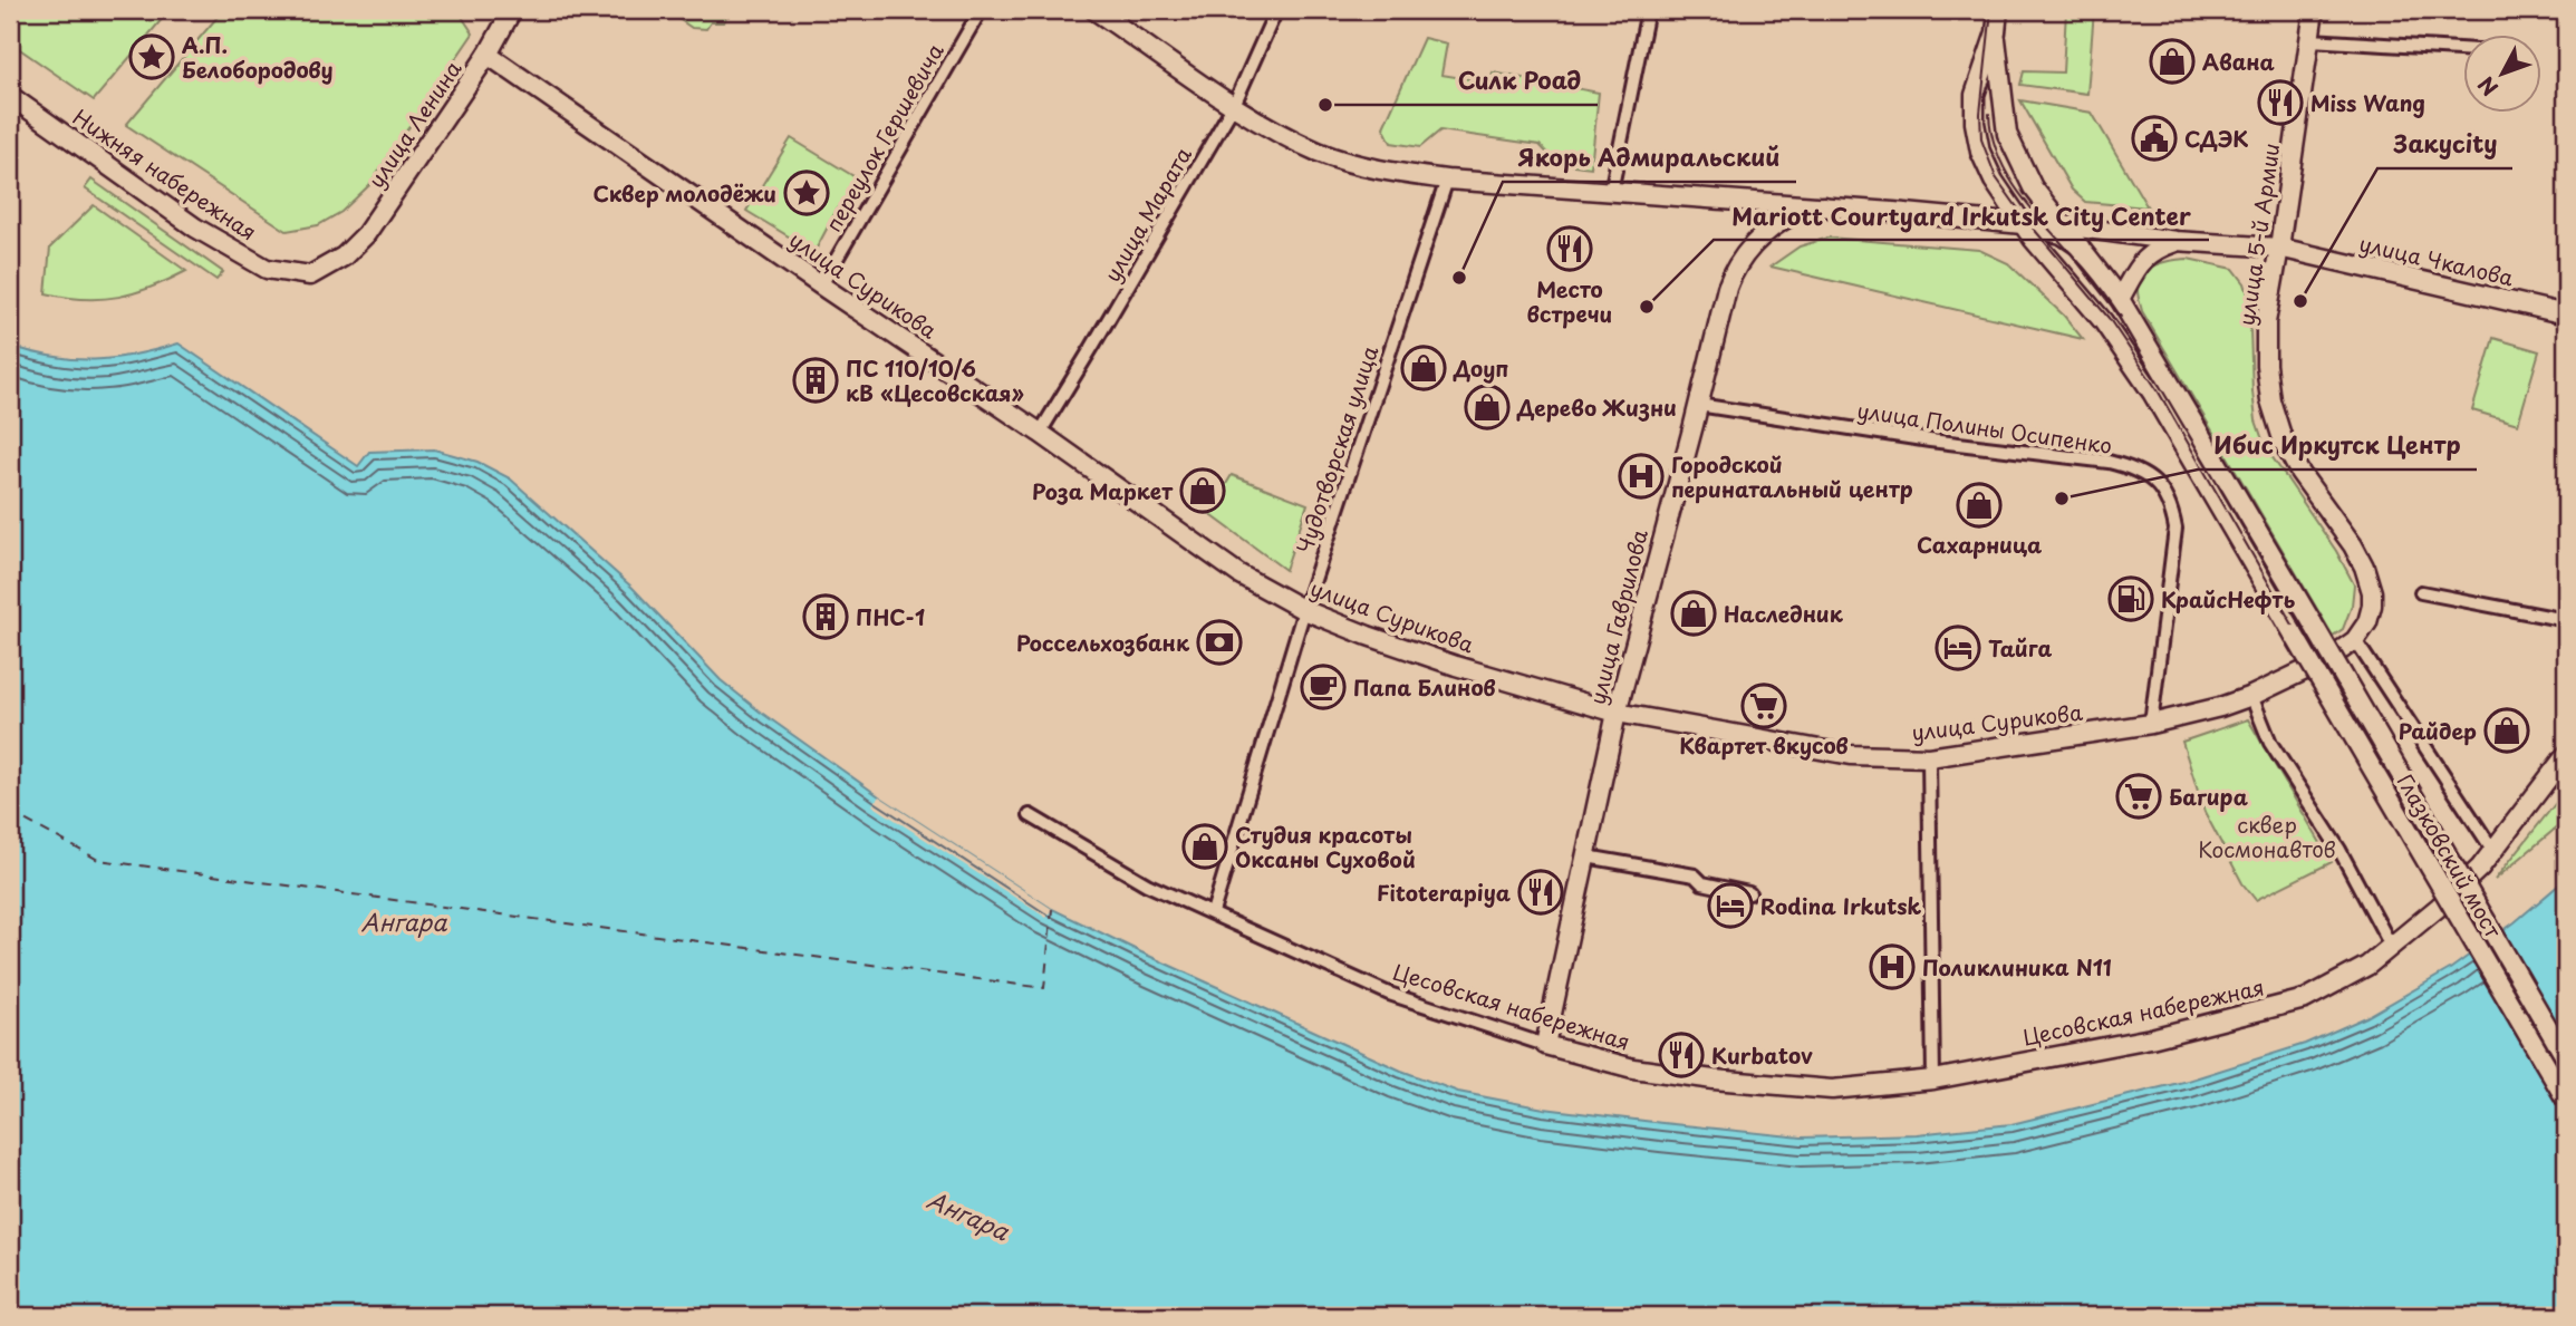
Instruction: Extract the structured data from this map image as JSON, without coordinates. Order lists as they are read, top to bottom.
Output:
{
  "streets": {
    "main road": [
      "улица Ленина",
      "Нижняя набережная",
      "улица 5-й Армии",
      "улица Чкалова",
      "улица Сурикова",
      "улица Гаврилова",
      "Глазковский мост",
      "Цесовская набережная"
    ],
    "street": [
      "переулок Гершевича",
      "улица Марата",
      "улица Полины Осипенко",
      "Чудотворская улица"
    ]
  },
  "crossings": [
    ["улица Ленина", "Нижняя набережная"],
    ["улица Ленина", "улица Сурикова"],
    ["переулок Гершевича", "улица Сурикова"],
    ["улица Марата", "улица Сурикова"],
    ["улица 5-й Армии", "улица Чкалова"],
    ["улица 5-й Армии", "улица Сурикова"],
    ["улица Чкалова", "Глазковский мост"],
    ["улица Сурикова", "улица Полины Осипенко"],
    ["улица Сурикова", "Чудотворская улица"],
    ["улица Сурикова", "улица Гаврилова"],
    ["улица Полины Осипенко", "улица Гаврилова"],
    ["Чудотворская улица", "Цесовская набережная"],
    ["улица Гаврилова", "Цесовская набережная"]
  ],
  "water": ["Ангара"],
  "parks": ["сквер Космонавтов"],
  "places": {
    "place": ["А.П. Белобородову", "Сквер молодёжи"],
    "shop": [
      "Авана",
      "Доуп",
      "Дерево Жизни",
      "Роза Маркет",
      "Сахарница",
      "Наследник",
      "Райдер",
      "Студия красоты Оксаны Суховой"
    ],
    "restaurant": [
      "Miss Wang",
      "Место встречи",
      "Fitoterapiya",
      "Kurbatov"
    ],
    "other": [
      "Силк Роад",
      "Якорь Адмиральский",
      "Закуcity",
      "Mariott Courtyard Irkutsk City Center",
      "Ибис Иркутск Центр"
    ],
    "public building": ["СДЭК"],
    "building": ["ПС 110/10/6 кВ «Цесовская»", "ПНС-1"],
    "hospital": ["Городской перинатальный центр", "Поликлиника N11"],
    "fuel station": ["КрайсНефть"],
    "bank": ["Россельхозбанк"],
    "hotel": ["Тайга", "Rodina Irkutsk"],
    "cafe": ["Папа Блинов"],
    "supermarket": ["Квартет вкусов", "Багира"]
  },
  "north": "bottom left"
}
